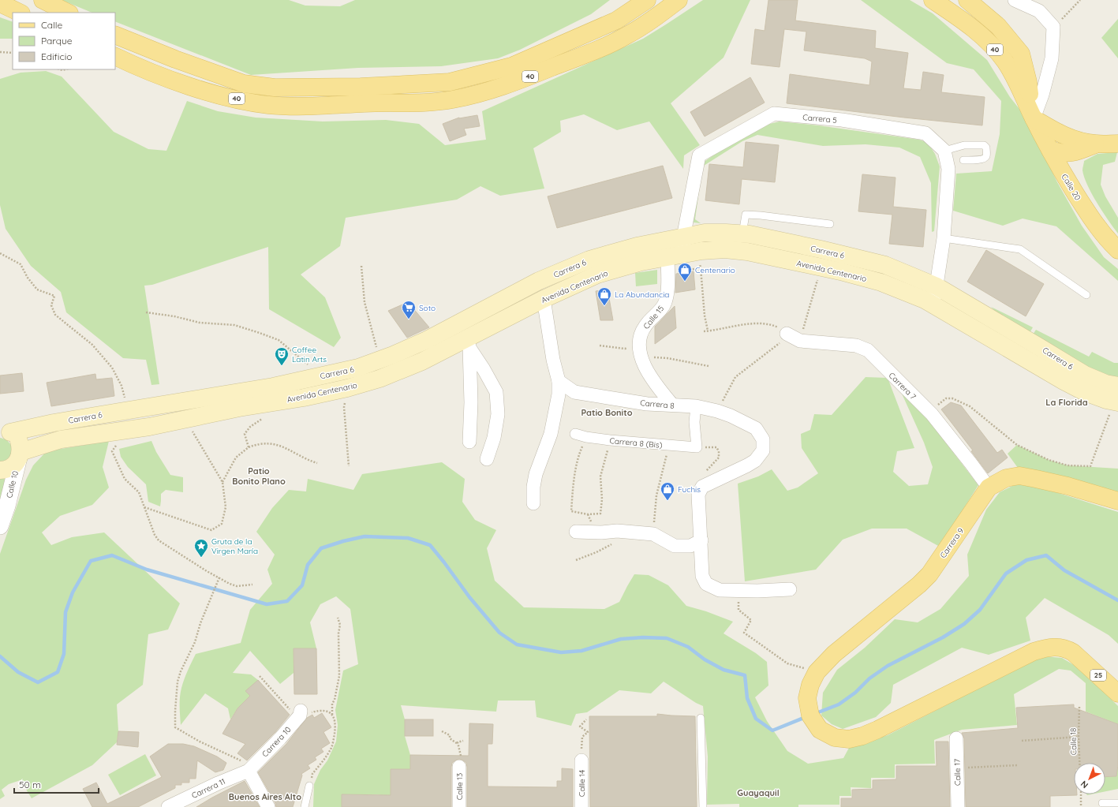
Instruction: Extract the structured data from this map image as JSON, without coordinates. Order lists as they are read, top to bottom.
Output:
{
  "streets": {
    "main road": [
      "40",
      "Calle 20",
      "Carrera 6",
      "Avenida Centenario",
      "Carrera 9",
      "25"
    ],
    "street": [
      "Carrera 5",
      "Calle 15",
      "Carrera 7",
      "Carrera 8",
      "Carrera 8 (Bis)",
      "Calle 10",
      "Carrera 10",
      "Calle 17",
      "Calle 14",
      "Calle 13",
      "Carrera 11"
    ],
    "path": ["Calle 18"]
  },
  "crossings": [
    ["40", "Calle 20"],
    ["Carrera 5", "Carrera 6"],
    ["Carrera 5", "Avenida Centenario"],
    ["Carrera 6", "Avenida Centenario"],
    ["Avenida Centenario", "Calle 15"],
    ["Avenida Centenario", "Calle 10"],
    ["Carrera 7", "Carrera 9"],
    ["Carrera 8", "Carrera 8 (Bis)"],
    ["Carrera 9", "25"],
    ["Carrera 10", "Carrera 11"]
  ],
  "districts": [
    "La Florida",
    "Patio Bonito",
    "Patio Bonito Plano",
    "Guayaquil",
    "Buenos Aires Alto"
  ],
  "places": {
    "shop": ["Centenario", "La Abundancia", "Fuchis"],
    "supermarket": ["Soto"],
    "theatre": ["Coffee Latin Arts"],
    "place": ["Gruta de la Virgen María"]
  },
  "legend": ["Calle", "Parque", "Edificio"],
  "scale_bar": "50 m",
  "north": "bottom left"
}
